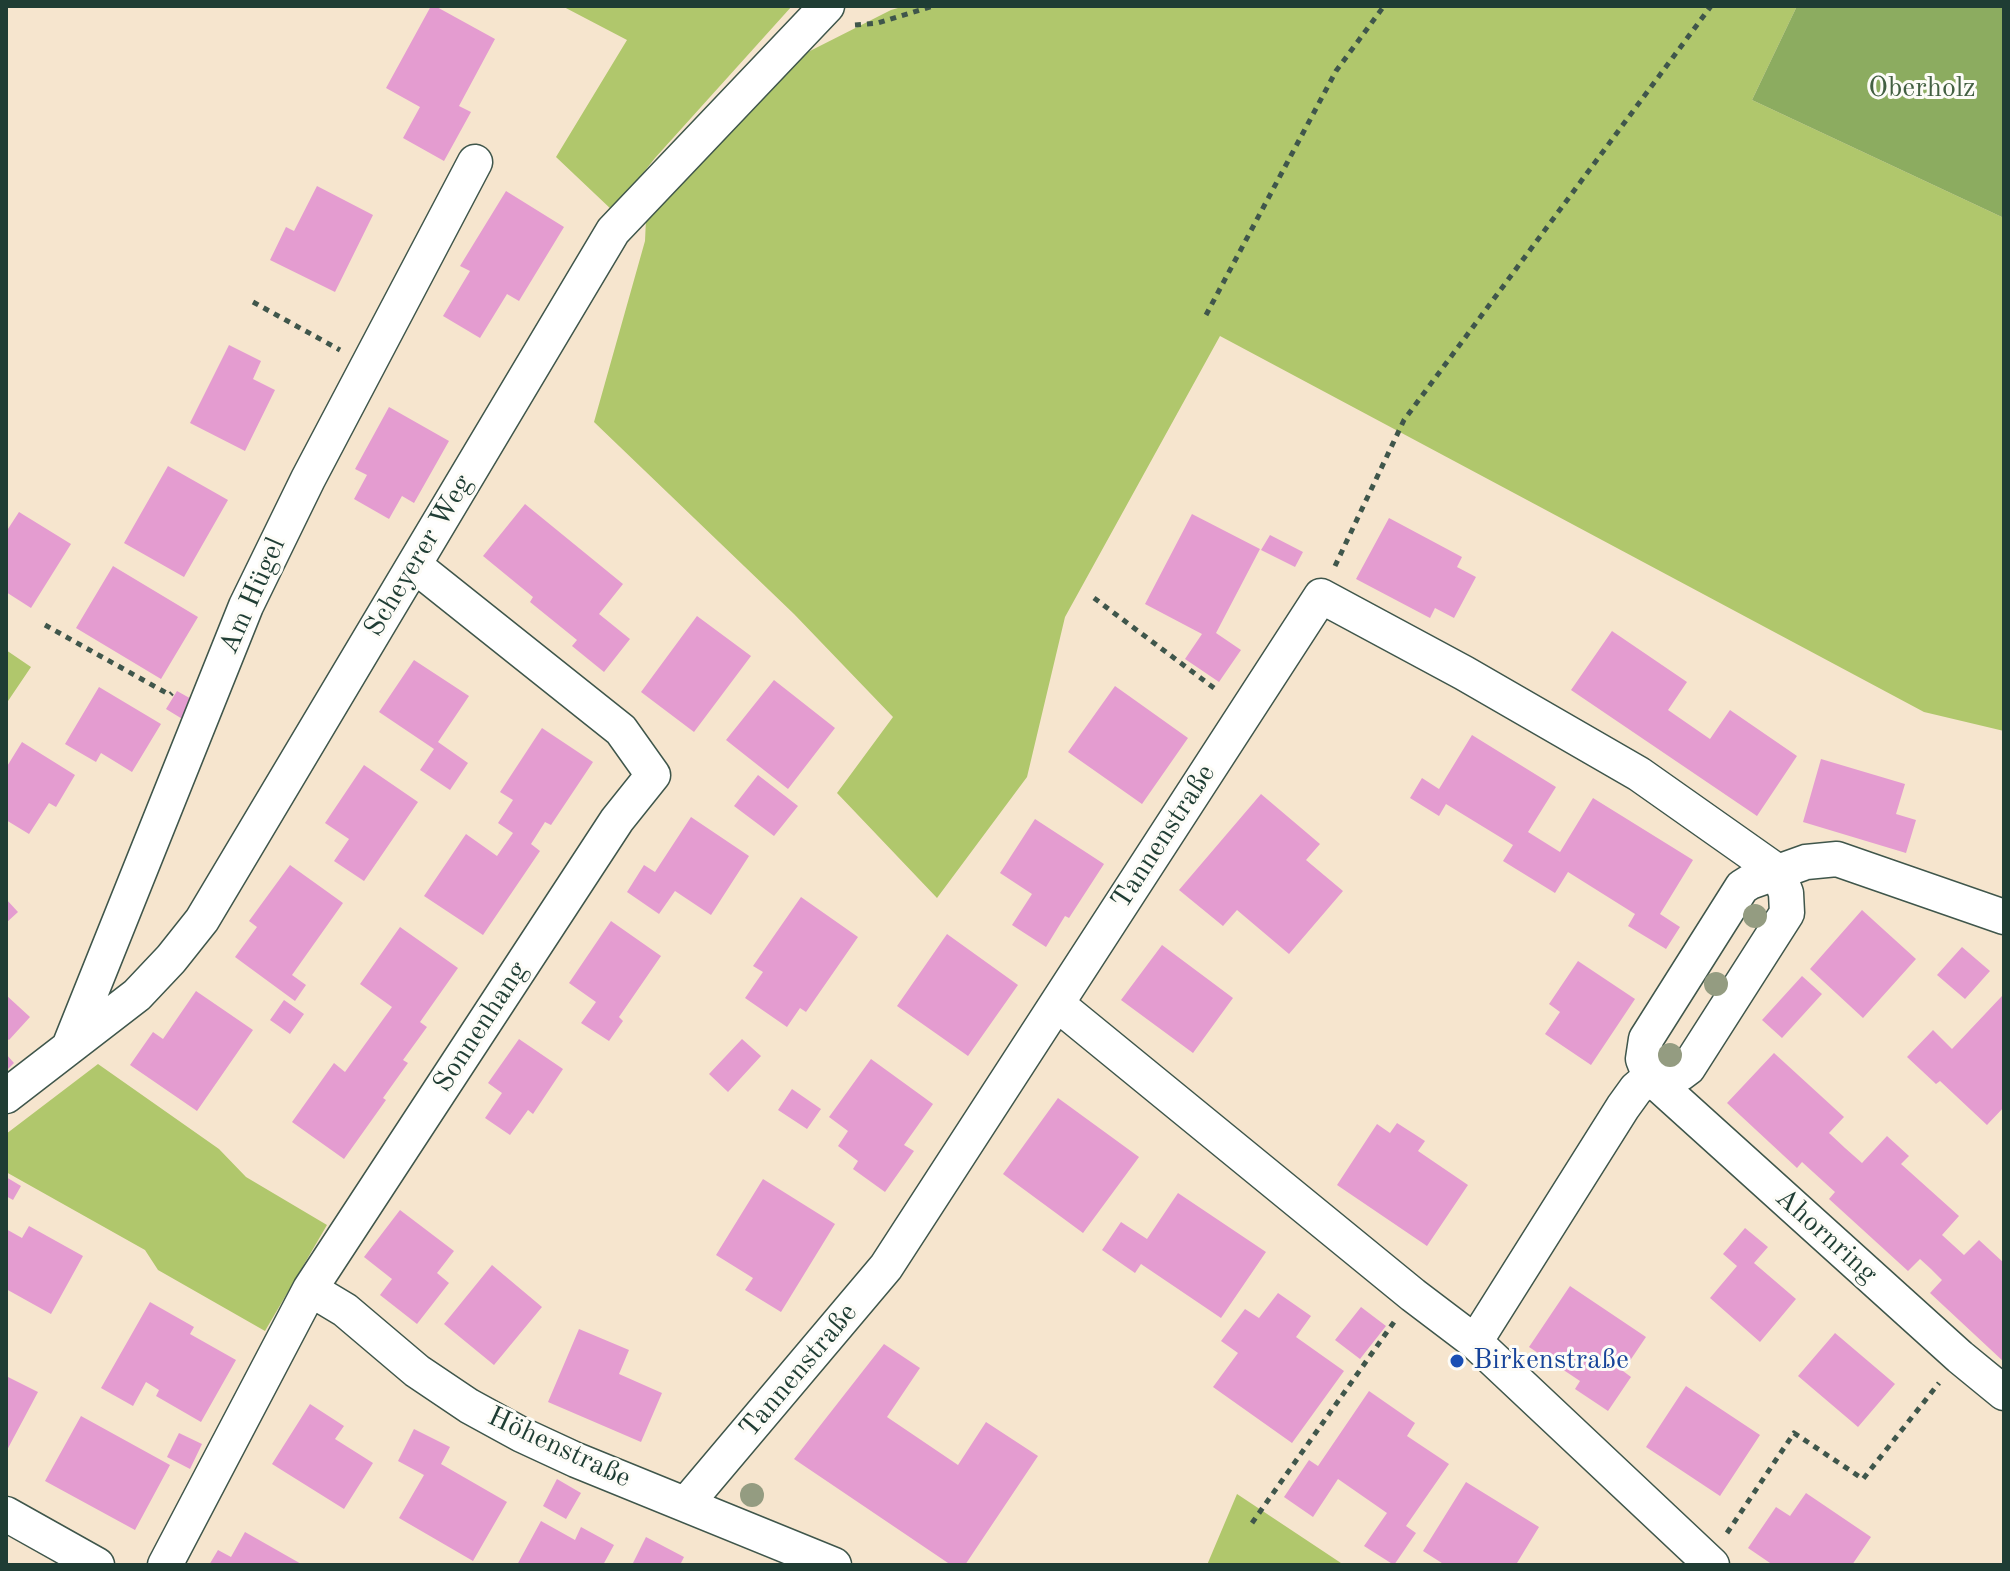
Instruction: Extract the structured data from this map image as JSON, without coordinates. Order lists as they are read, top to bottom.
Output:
{
  "streets": {
    "street": [
      "Scheyerer Weg",
      "Am Hügel",
      "Tannenstraße",
      "Sonnenhang",
      "Ahornring",
      "Höhenstraße"
    ]
  },
  "crossings": [
    ["Scheyerer Weg", "Am Hügel"],
    ["Scheyerer Weg", "Sonnenhang"],
    ["Tannenstraße", "Höhenstraße"],
    ["Sonnenhang", "Höhenstraße"]
  ],
  "parks": ["Oberholz"],
  "places": ["Birkenstraße"]
}
